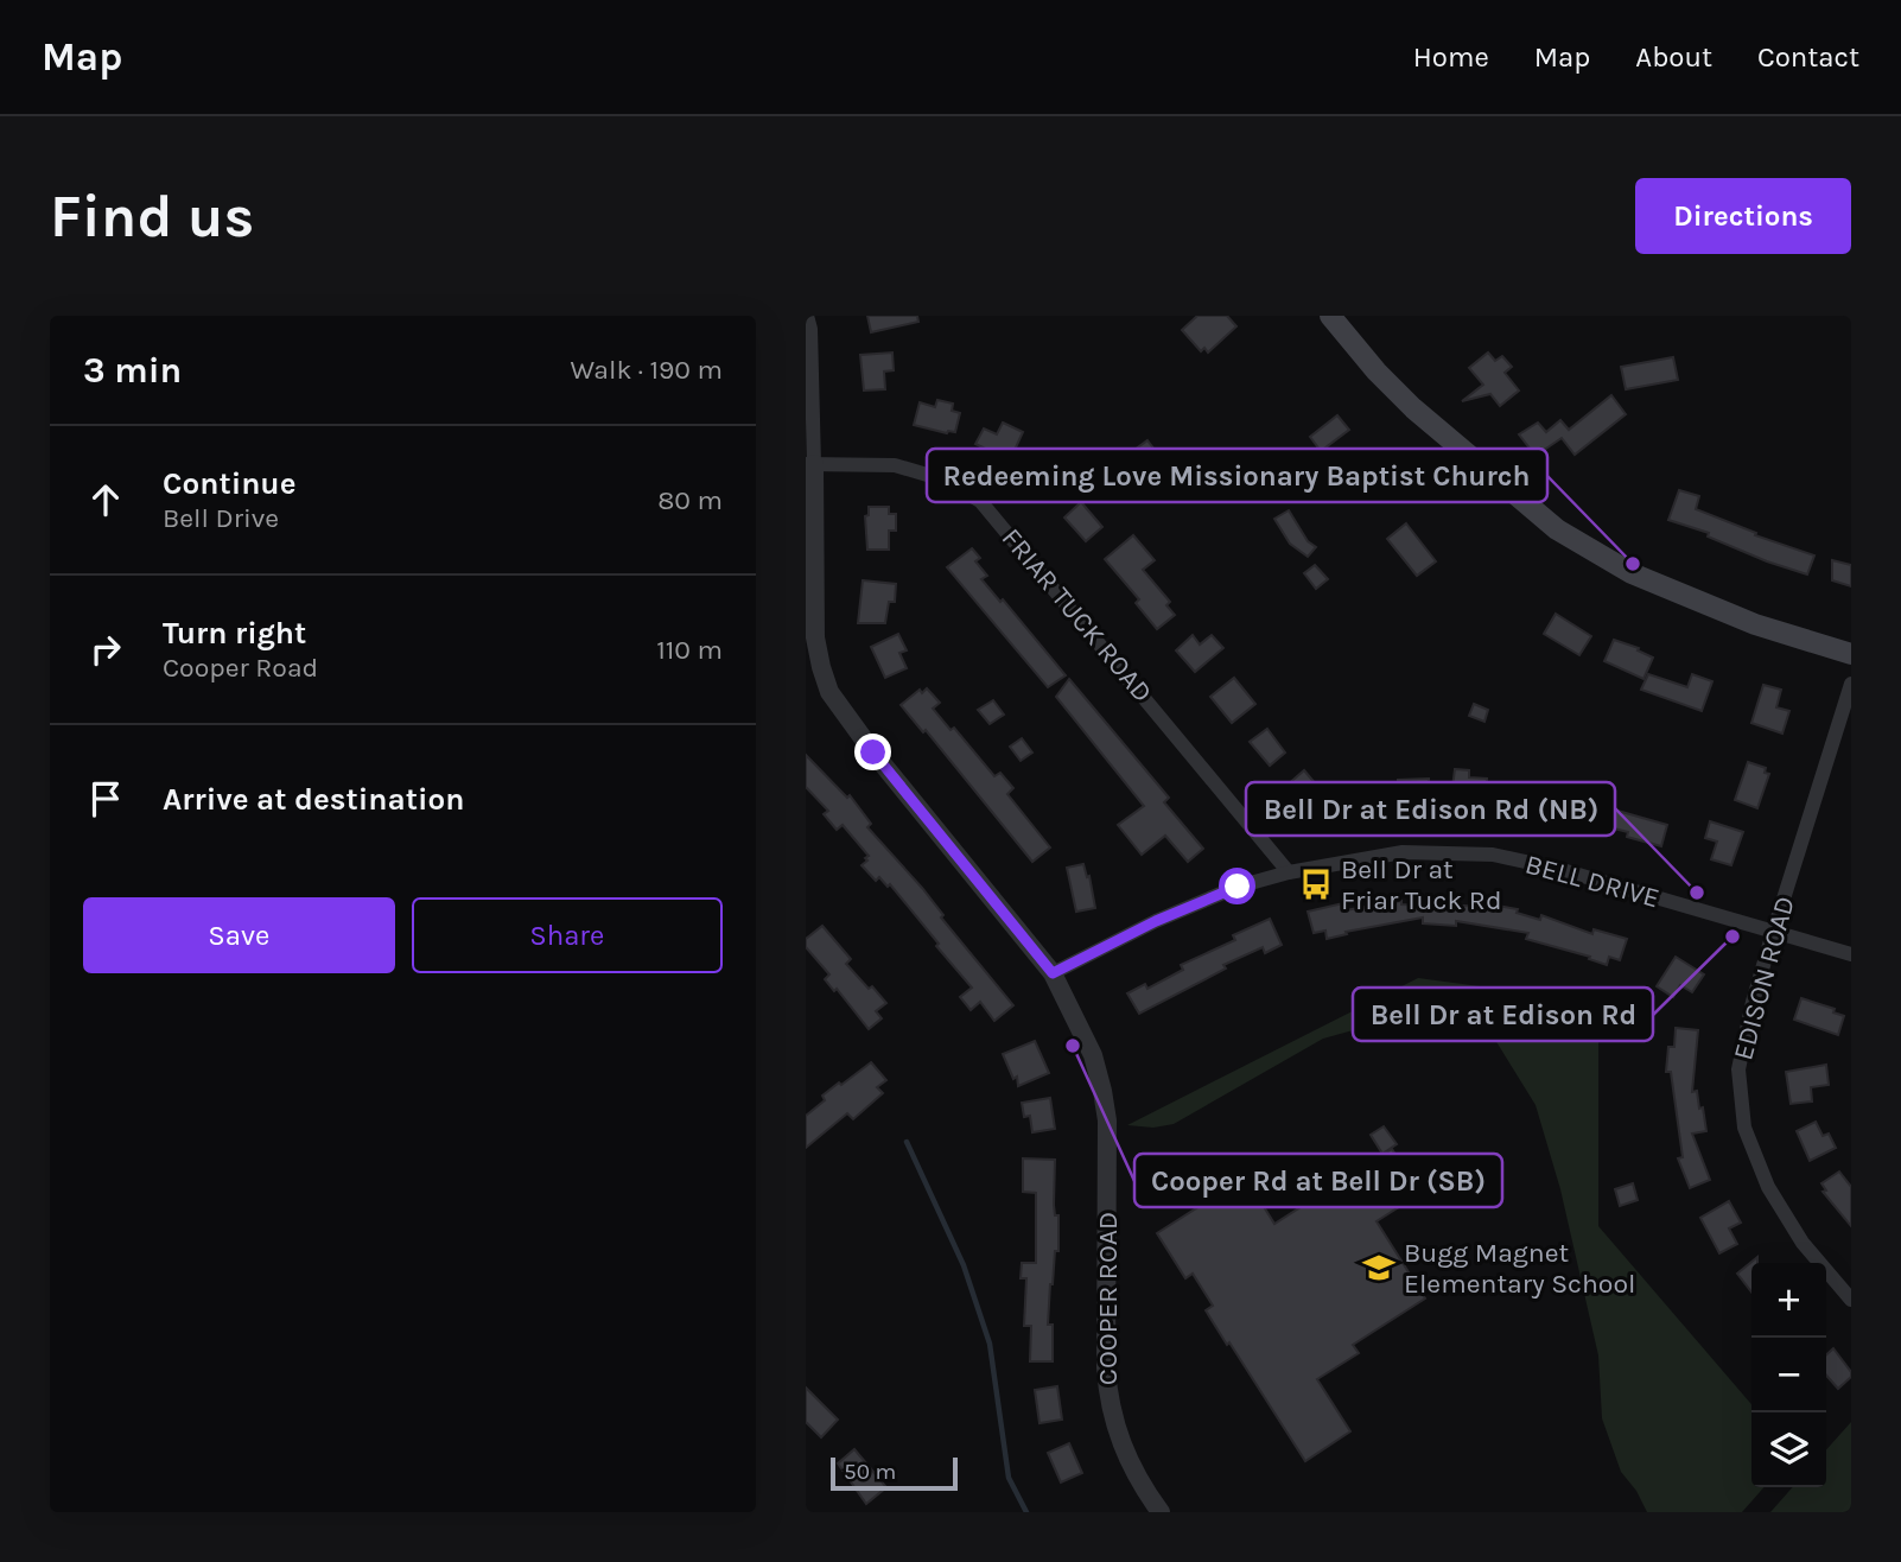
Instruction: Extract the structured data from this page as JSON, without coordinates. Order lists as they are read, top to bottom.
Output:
{
  "streets": {
    "street": [
      "FRIAR TUCK ROAD",
      "BELL DRIVE",
      "EDISON ROAD",
      "COOPER ROAD"
    ]
  },
  "crossings": [
    ["FRIAR TUCK ROAD", "BELL DRIVE"],
    ["FRIAR TUCK ROAD", "COOPER ROAD"],
    ["BELL DRIVE", "EDISON ROAD"],
    ["BELL DRIVE", "COOPER ROAD"]
  ],
  "places": {
    "other": [
      "Redeeming Love Missionary Baptist Church",
      "Bell Dr at Edison Rd (NB)",
      "Bell Dr at Edison Rd",
      "Cooper Rd at Bell Dr (SB)"
    ],
    "bus stop": ["Bell Dr at Friar Tuck Rd"],
    "school or university": ["Bugg Magnet Elementary School"]
  },
  "scale_bar": "50 m",
  "page": {
    "header": "Map",
    "nav": [
      "Home",
      "Map",
      "About",
      "Contact"
    ],
    "buttons": [
      "Directions",
      ["Save", "Share"]
    ],
    "title": "Find us",
    "heading": ["3 min", "Walk · 190 m"],
    "list": [
      ["Continue", "Bell Drive", "80 m"],
      ["Turn right", "Cooper Road", "110 m"],
      "Arrive at destination"
    ],
    "map_buttons": ["+", "−"],
    "scale": "50 m"
  }
}
